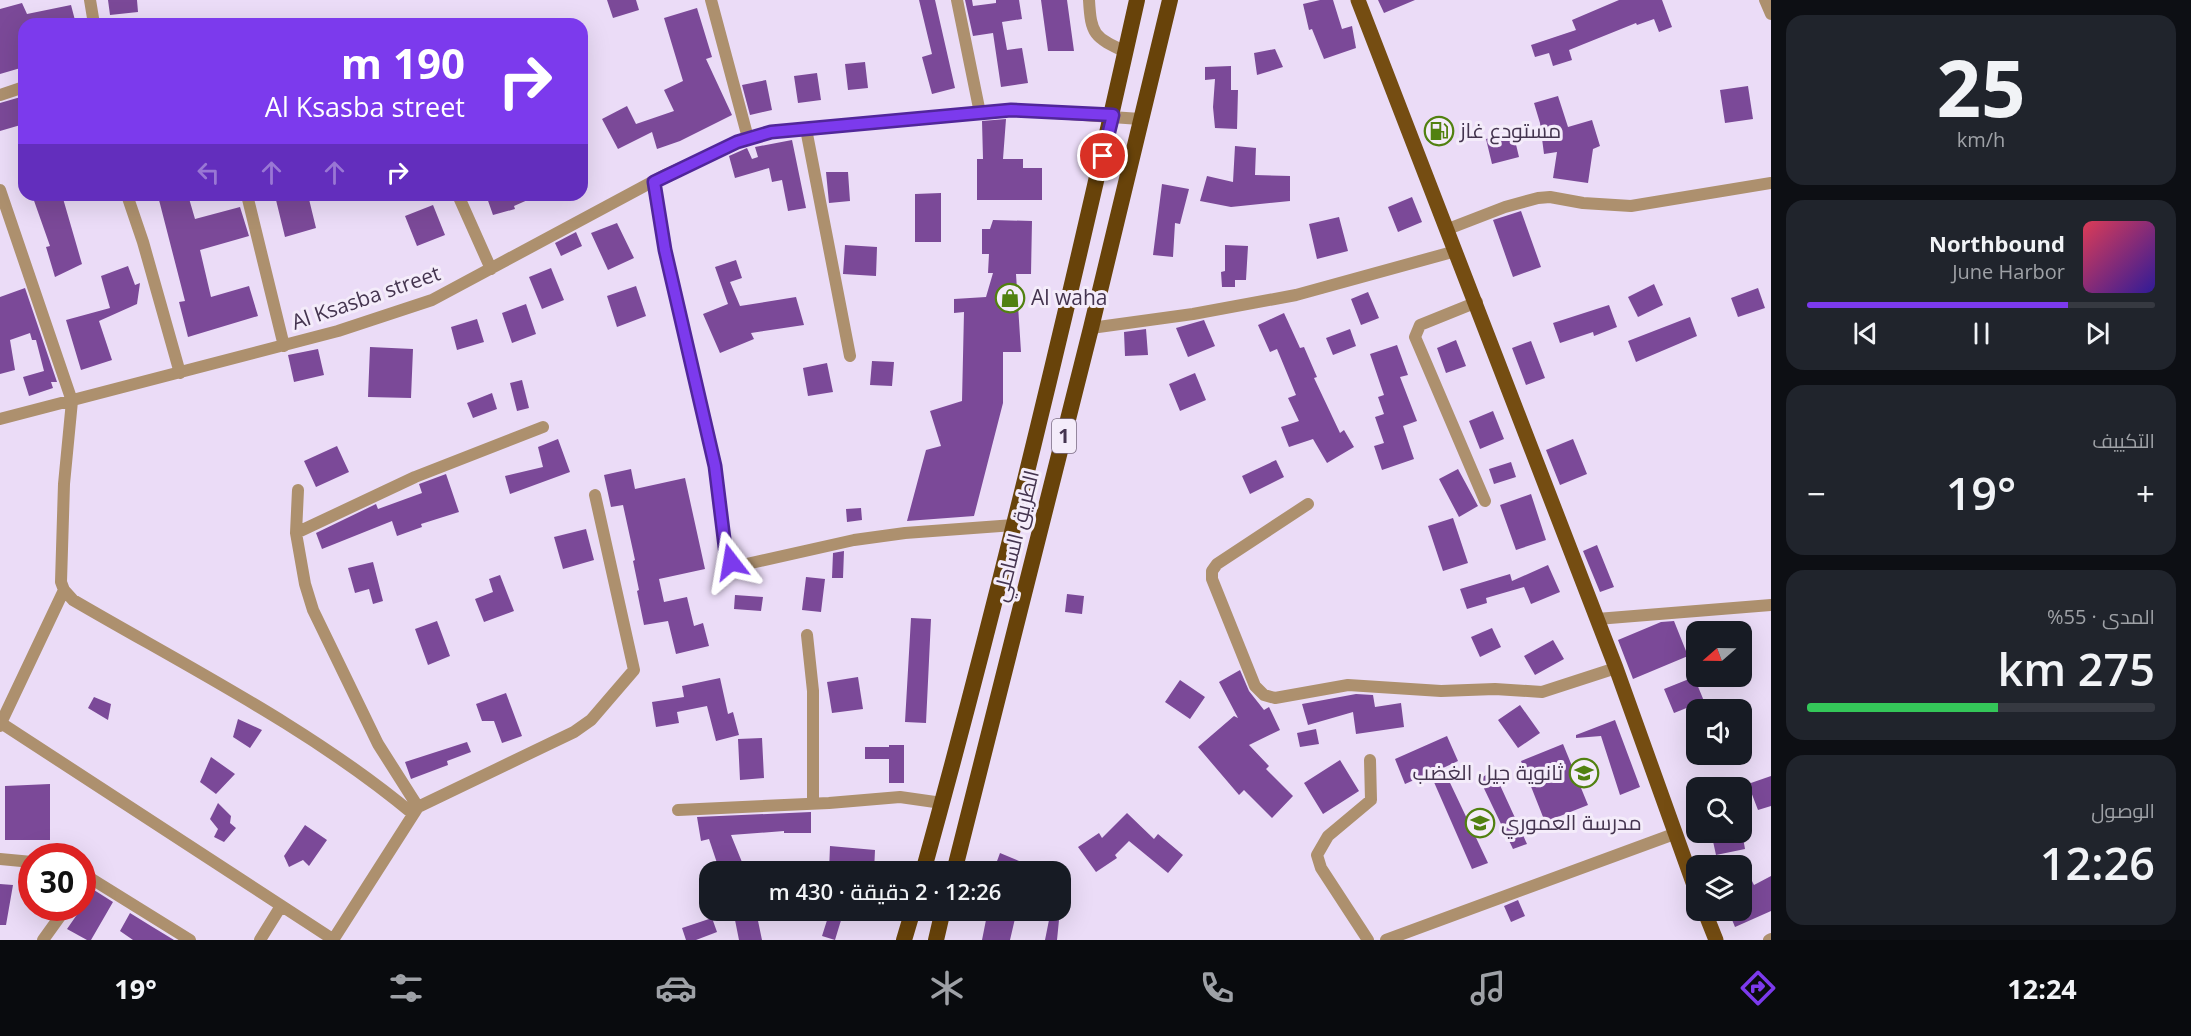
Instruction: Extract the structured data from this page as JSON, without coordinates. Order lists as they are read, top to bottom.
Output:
{
  "streets": {
    "highway": ["1", "الطريق الساحلي"],
    "street": ["Al Ksasba street"]
  },
  "crossings": [
    ["Al Ksasba street", "الطريق الساحلي"]
  ],
  "places": {
    "fuel station": ["مستودع غاز"],
    "shop": ["Al waha"],
    "school or university": ["ثانوية جيل الغضب", "مدرسة العموري"]
  },
  "north": "left",
  "page": {
    "tile": [
      ["25", "km/h"],
      "التكييف",
      ["المدى · 55%", "275 km"],
      ["الوصول", "12:26"]
    ],
    "turn": ["190 m", "Al Ksasba street"],
    "song": ["Northbound", "June Harbor"],
    "heat": ["−", "19°", "+"],
    "limit": "30",
    "trip": "12:26 · 2 دقيقة · 430 m",
    "tabs": ["12:24", "19°"]
  }
}
